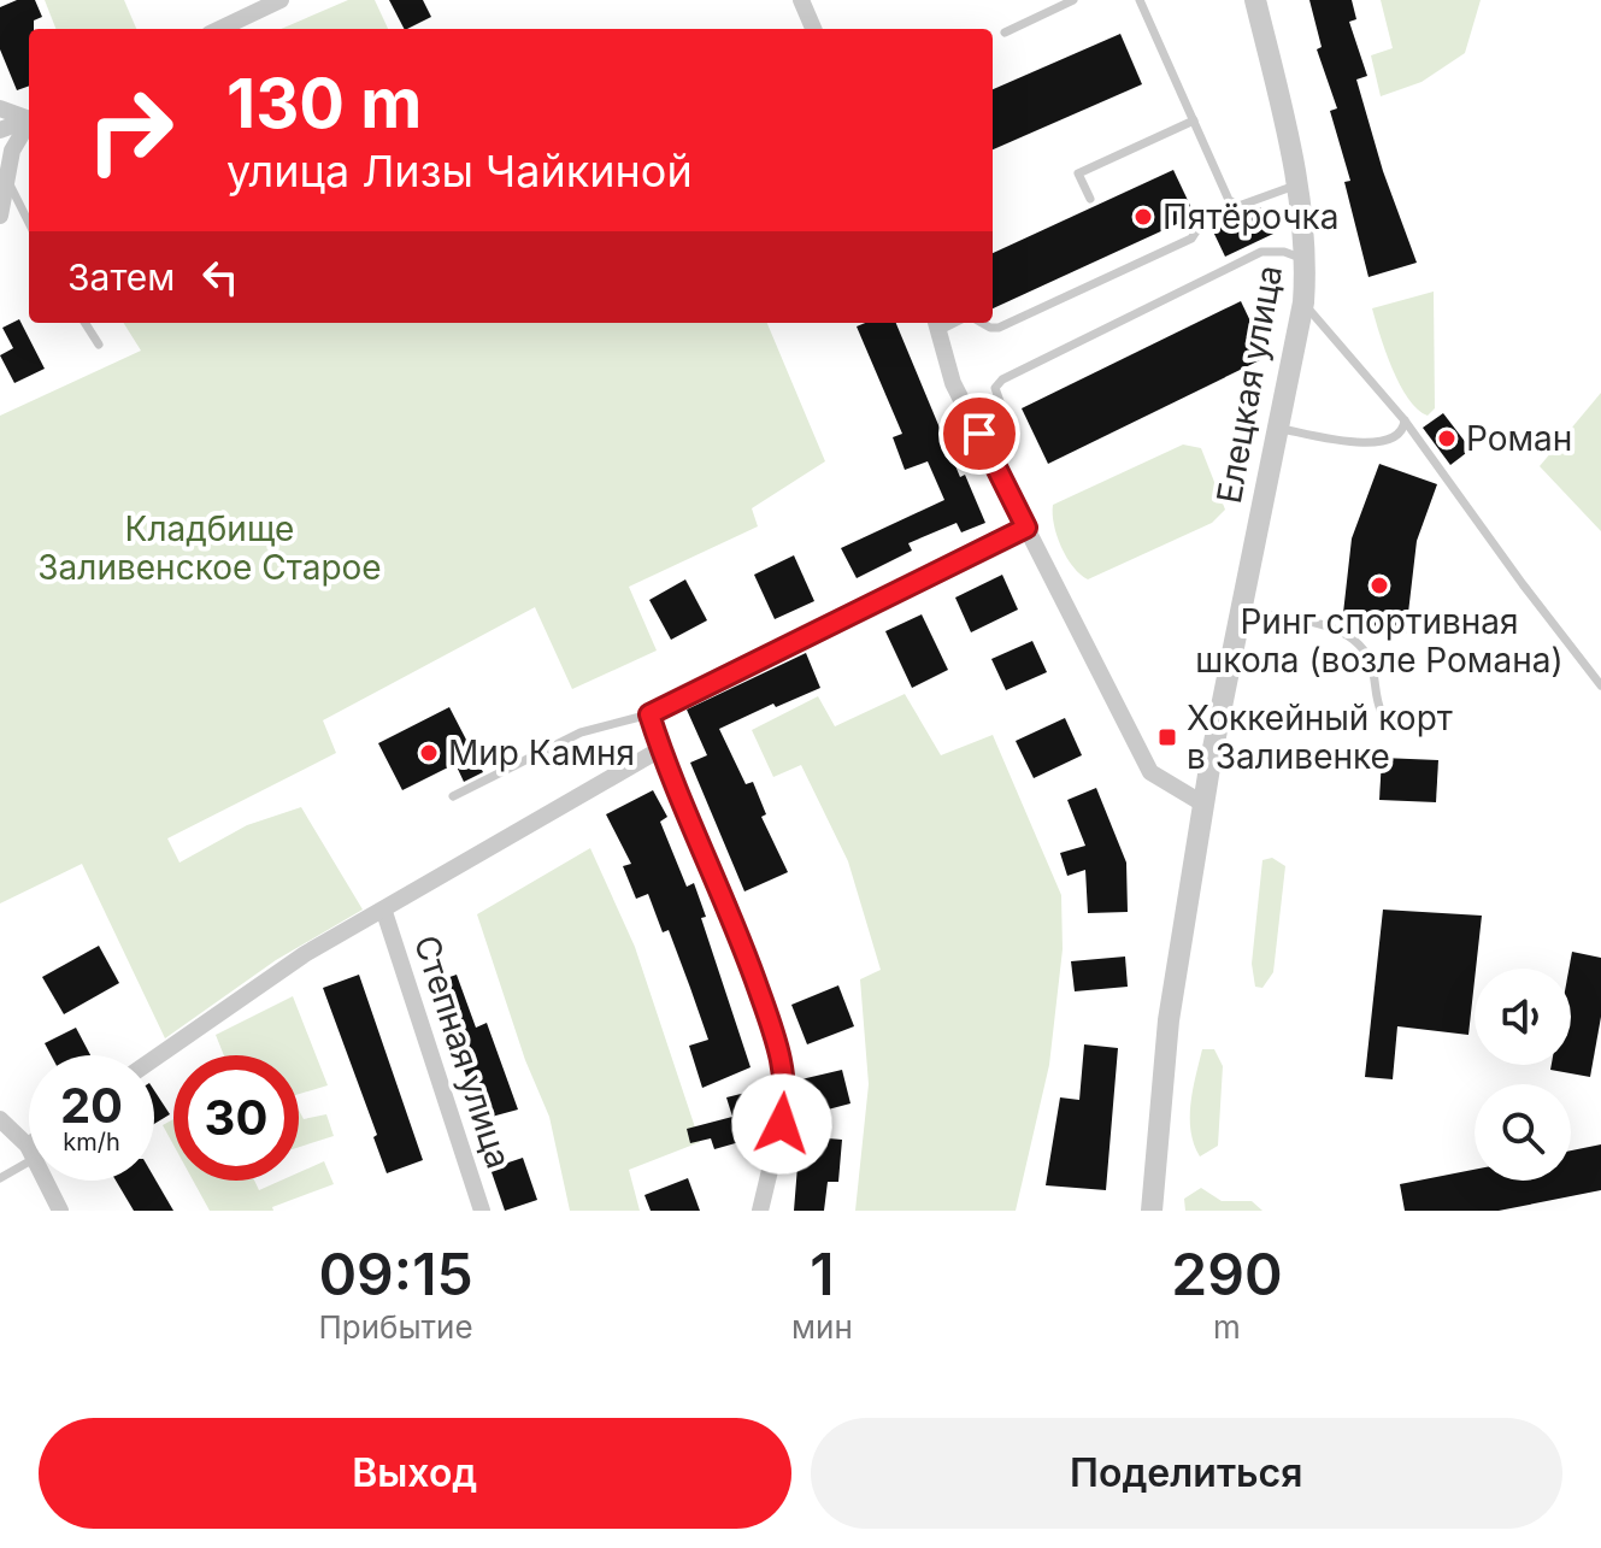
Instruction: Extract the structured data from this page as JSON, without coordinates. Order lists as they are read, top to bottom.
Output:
{
  "streets": {
    "street": ["Елецкая улица", "Степная улица"]
  },
  "parks": ["Кладбище Заливенское Старое"],
  "places": {
    "other": [
      "Пятёрочка",
      "Роман",
      "Ринг спортивная школа (возле Романа)",
      "Мир Камня"
    ],
    "transit": ["Хоккейный корт в Заливенке"]
  },
  "page": {
    "turn": ["130 m", "улица Лизы Чайкиной"],
    "then": "Затем",
    "speed": "20 km/h",
    "limit": "30",
    "eta": [
      "09:15",
      "Прибытие",
      "1",
      "мин",
      "290",
      "m"
    ],
    "buttons": ["Выход", "Поделиться"]
  }
}
